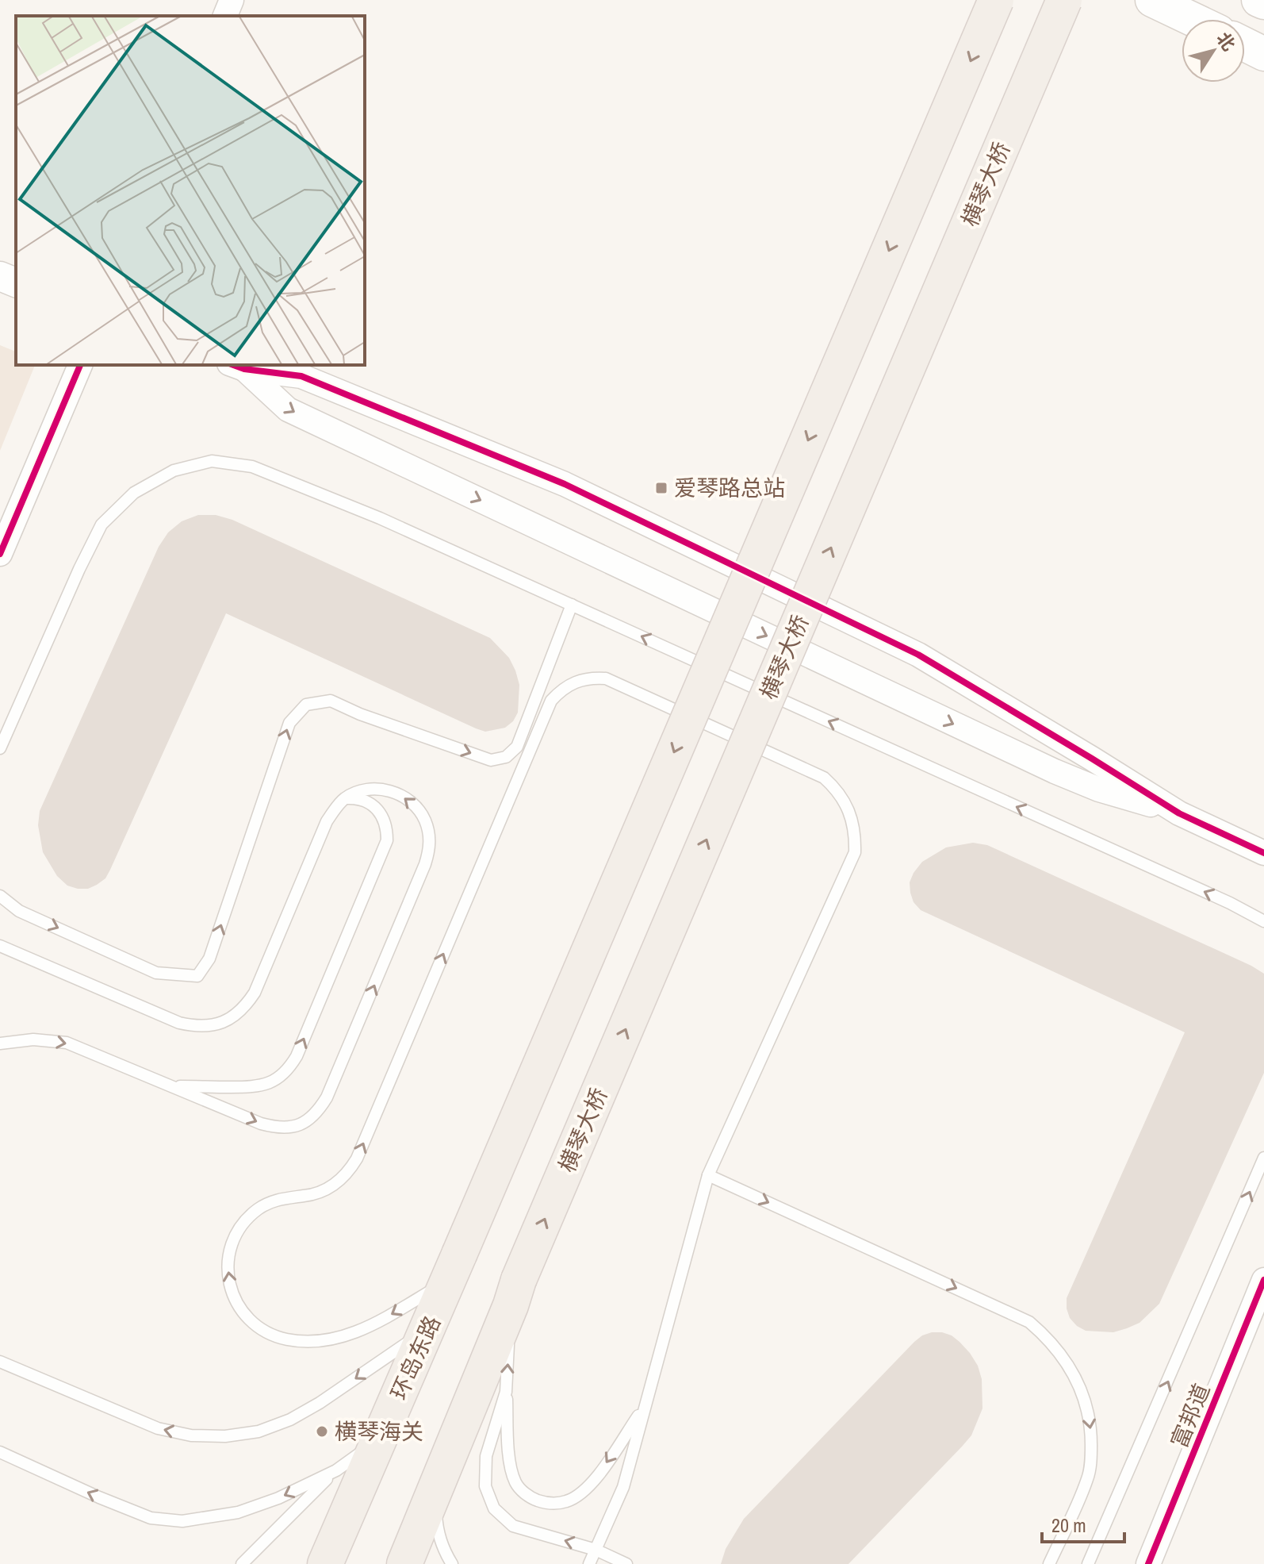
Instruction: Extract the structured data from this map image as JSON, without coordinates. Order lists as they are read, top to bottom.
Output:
{
  "streets": {
    "main road": ["横琴大桥", "环岛东路"],
    "street": ["富邦道"]
  },
  "places": {
    "transit": ["爱琴路总站"],
    "other": ["横琴海关"]
  },
  "scale_bar": "20 m",
  "north": "top right"
}
